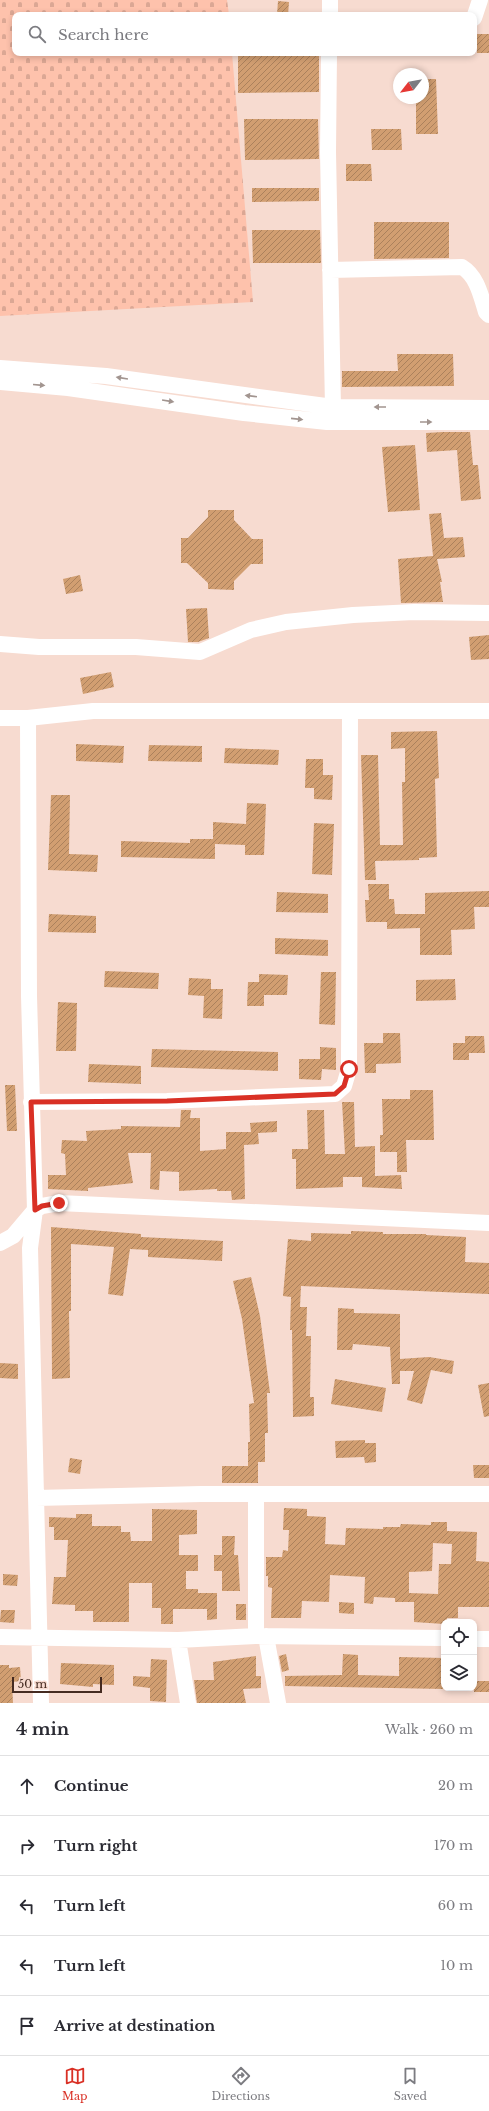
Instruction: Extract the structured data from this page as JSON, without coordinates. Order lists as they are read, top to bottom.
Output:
{
  "scale_bar": "50 m",
  "north": "bottom left",
  "page": {
    "search": "Search here",
    "scale": "50 m",
    "heading": ["4 min", "Walk · 260 m"],
    "list": [
      ["Continue", "20 m"],
      ["Turn right", "170 m"],
      ["Turn left", "60 m"],
      ["Turn left", "10 m"],
      "Arrive at destination"
    ],
    "nav": ["Map", "Directions", "Saved"]
  }
}
